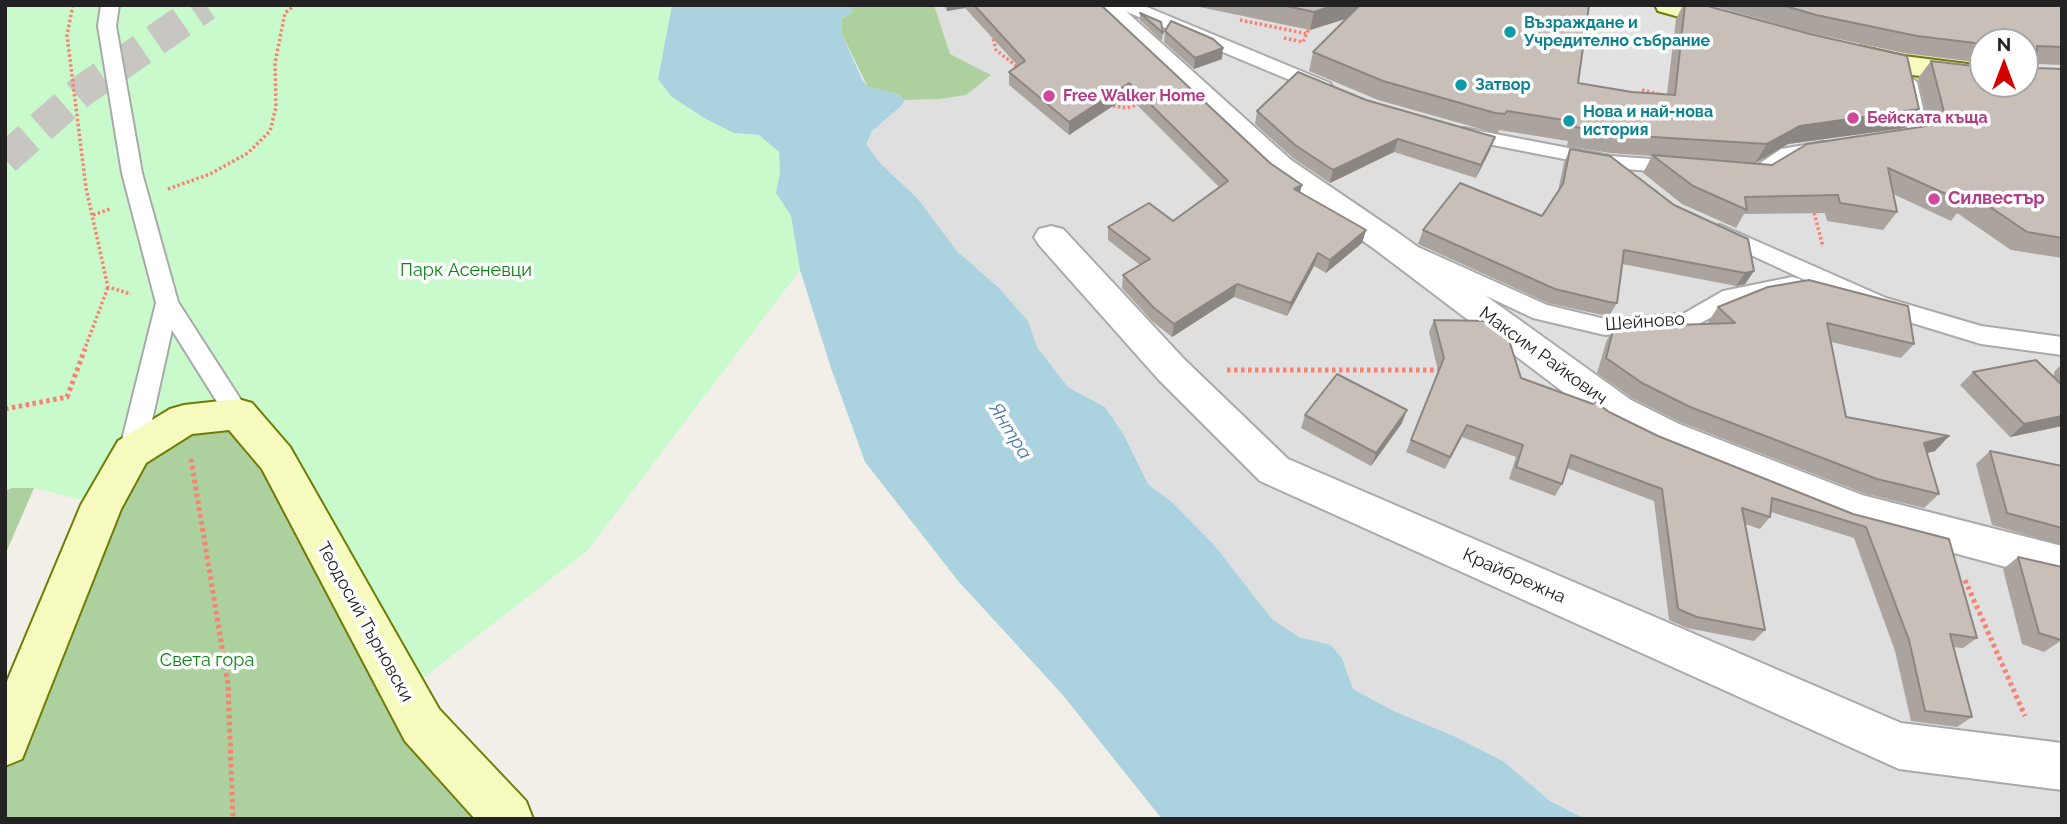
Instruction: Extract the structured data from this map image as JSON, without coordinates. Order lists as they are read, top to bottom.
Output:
{
  "streets": {
    "street": ["Максим Райкович", "Крайбрежна", "Теодосий Търновски"],
    "lane": ["Шейново"]
  },
  "crossings": [
    ["Шейново", "Максим Райкович"]
  ],
  "water": ["Янтра"],
  "parks": ["Парк Асеневци", "Света гора"],
  "places": [
    "Възраждане и Учредително събрание",
    "Затвор",
    "Free Walker Home",
    "Бейската къща",
    "Нова и най-нова история",
    "Силвестър"
  ],
  "north": "top"
}
